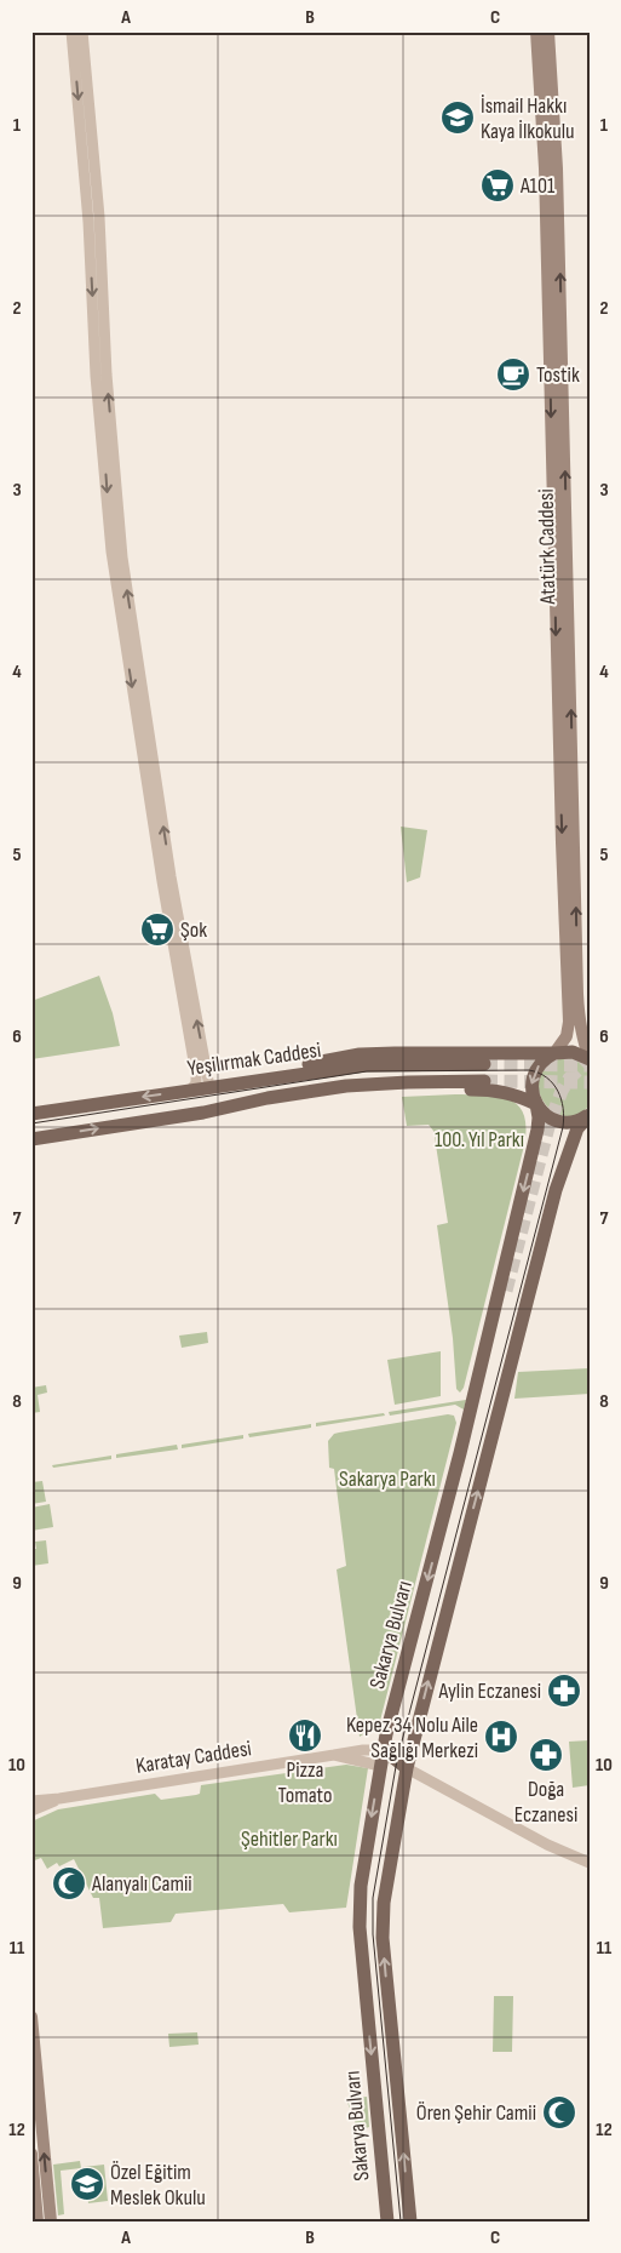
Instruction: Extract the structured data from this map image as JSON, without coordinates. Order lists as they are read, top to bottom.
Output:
{
  "streets": {
    "main road": ["Atatürk Caddesi", "Yeşilırmak Caddesi", "Sakarya Bulvarı"],
    "street": ["Karatay Caddesi"]
  },
  "crossings": [
    ["Atatürk Caddesi", "Sakarya Bulvarı"],
    ["Sakarya Bulvarı", "Karatay Caddesi"]
  ],
  "parks": ["100. Yıl Parkı", "Sakarya Parkı", "Şehitler Parkı"],
  "places": {
    "school or university": ["İsmail Hakkı Kaya İlkokulu", "Özel Eğitim Meslek Okulu"],
    "supermarket": ["A101", "Şok"],
    "cafe": ["Tostik"],
    "pharmacy": ["Aylin Eczanesi", "Doğa Eczanesi"],
    "restaurant": ["Pizza Tomato"],
    "hospital": ["Kepez 34 Nolu Aile Sağlığı Merkezi"],
    "mosque": ["Alanyalı Camii", "Ören Şehir Camii"]
  },
  "grid": {
    "columns": ["A", "B", "C"],
    "rows": [
      "1",
      "2",
      "3",
      "4",
      "5",
      "6",
      "7",
      "8",
      "9",
      "10",
      "11",
      "12"
    ]
  }
}
